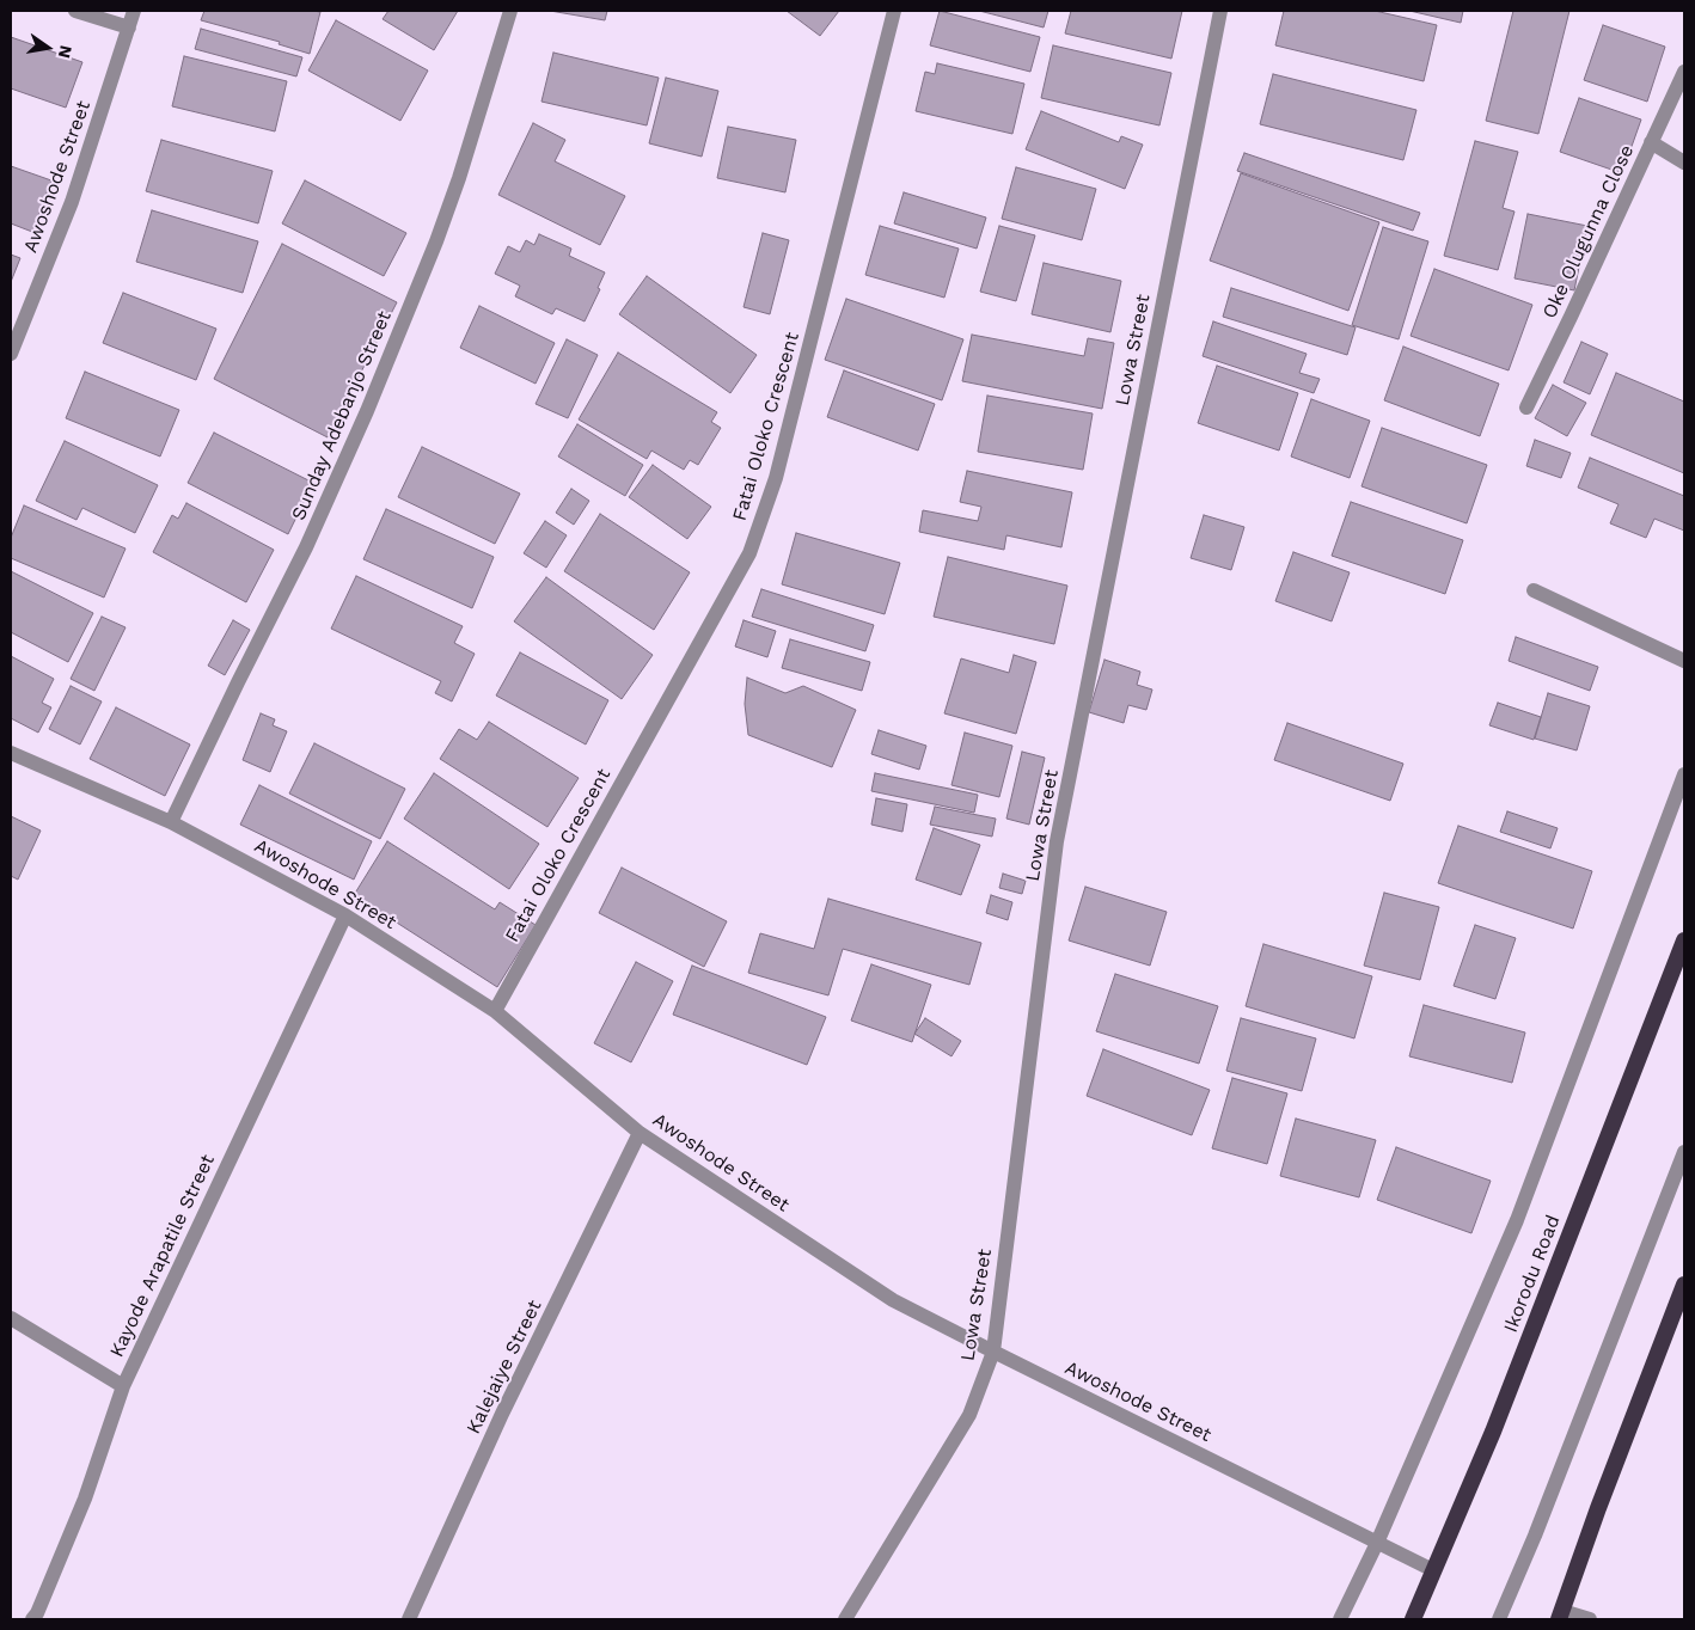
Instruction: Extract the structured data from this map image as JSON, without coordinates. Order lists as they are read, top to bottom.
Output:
{
  "streets": {
    "highway": ["Ikorodu Road"],
    "street": [
      "Awoshode Street",
      "Oke Olugunna Close",
      "Lowa Street",
      "Sunday Adebanjo Street",
      "Fatai Oloko Crescent",
      "Kayode Arapatile Street",
      "Kalejaiye Street"
    ]
  },
  "crossings": [
    ["Awoshode Street", "Lowa Street"],
    ["Awoshode Street", "Sunday Adebanjo Street"],
    ["Awoshode Street", "Fatai Oloko Crescent"],
    ["Awoshode Street", "Kayode Arapatile Street"],
    ["Awoshode Street", "Ikorodu Road"],
    ["Awoshode Street", "Kalejaiye Street"]
  ],
  "north": "right"
}
